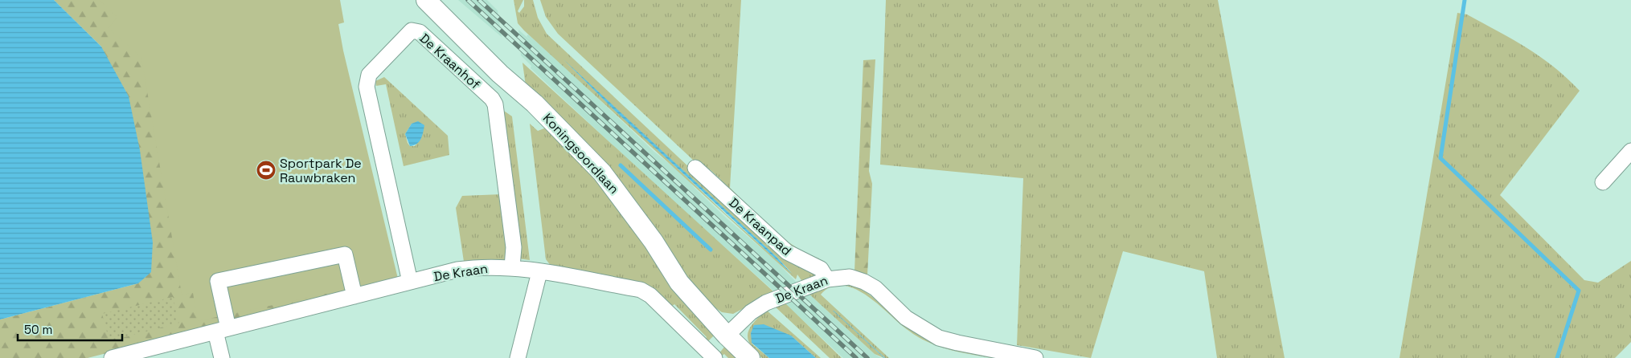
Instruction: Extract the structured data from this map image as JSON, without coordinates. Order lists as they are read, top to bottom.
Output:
{
  "streets": {
    "street": [
      "De Kraanhof",
      "Koningsoordlaan",
      "De Kraanpad",
      "De Kraan"
    ]
  },
  "crossings": [
    ["De Kraanhof", "De Kraan"],
    ["Koningsoordlaan", "De Kraan"],
    ["De Kraanpad", "De Kraan"]
  ],
  "places": {
    "sports": ["Sportpark De Rauwbraken"]
  },
  "scale_bar": "50 m"
}
